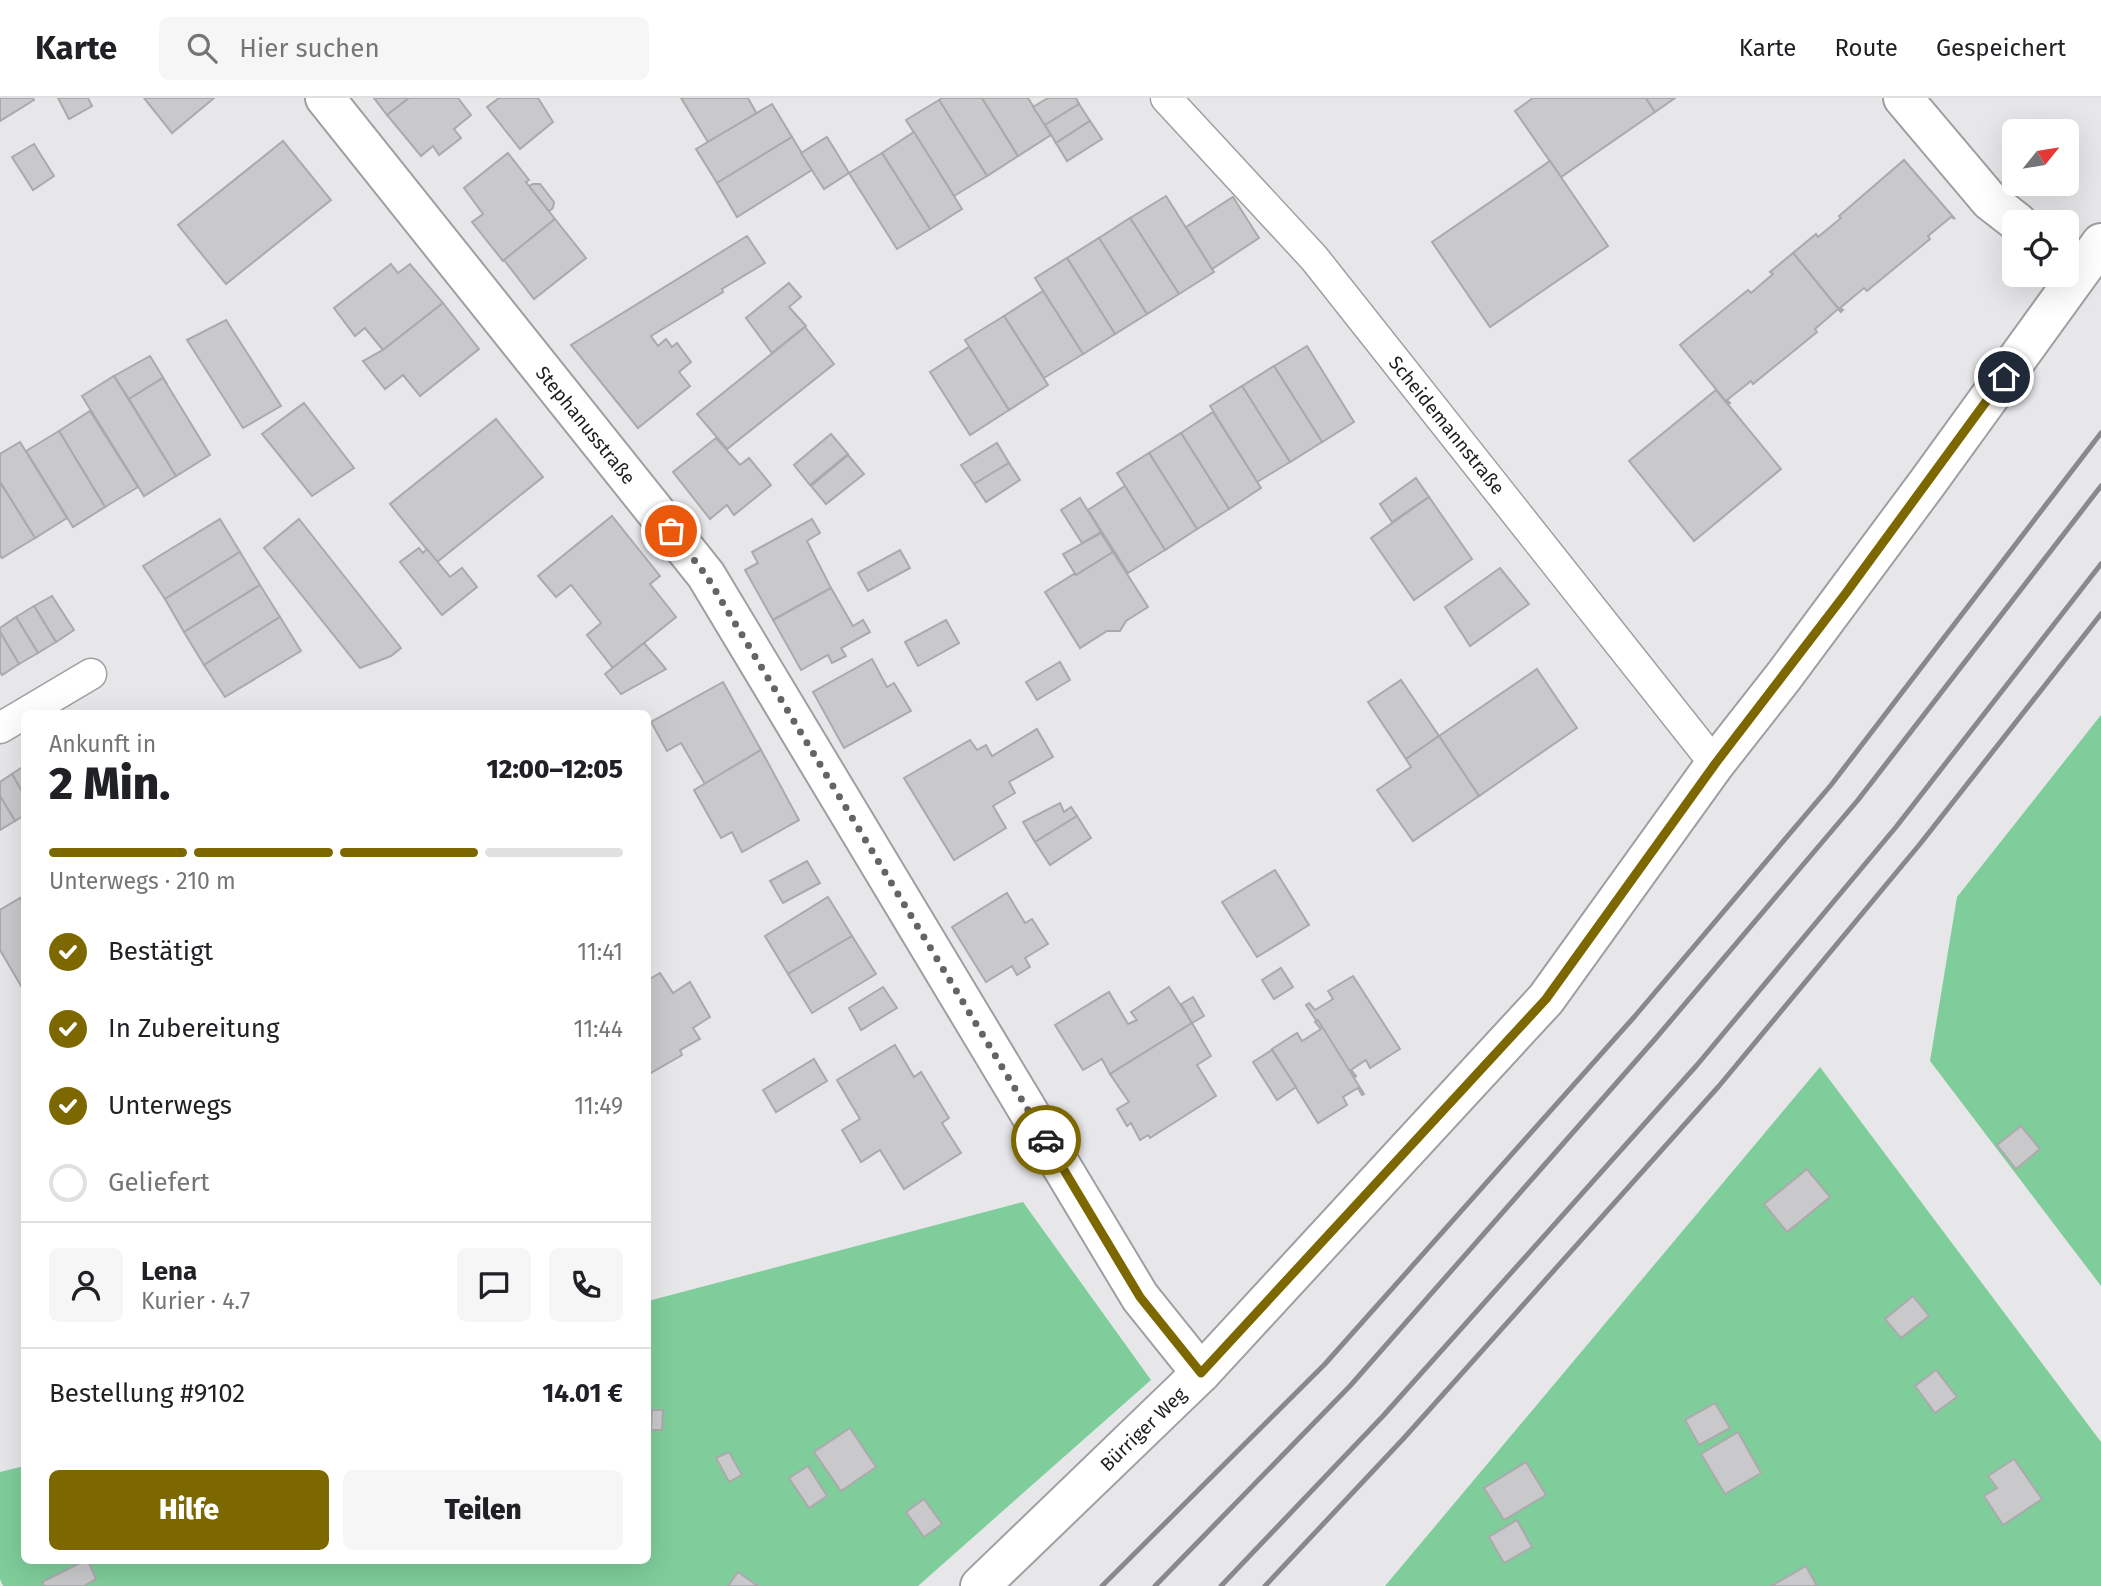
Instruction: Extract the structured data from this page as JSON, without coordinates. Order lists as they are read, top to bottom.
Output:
{
  "streets": {
    "street": ["Stephanusstraße", "Bürriger Weg"],
    "lane": ["Scheidemannstraße"]
  },
  "crossings": [
    ["Stephanusstraße", "Bürriger Weg"],
    ["Scheidemannstraße", "Bürriger Weg"]
  ],
  "north": "top right",
  "page": {
    "header": "Karte",
    "search": "Hier suchen",
    "nav": ["Karte", "Route", "Gespeichert"],
    "heading": ["2 Min.", "Ankunft in", "12:00–12:05"],
    "panel": [
      "Lena",
      "Kurier · 4.7",
      "Bestellung #9102",
      "14.01 €"
    ],
    "bar": "Unterwegs · 210 m",
    "list": [
      ["Bestätigt", "11:41"],
      ["In Zubereitung", "11:44"],
      ["Unterwegs", "11:49"],
      "Geliefert"
    ],
    "buttons": ["Hilfe", "Teilen"]
  }
}
